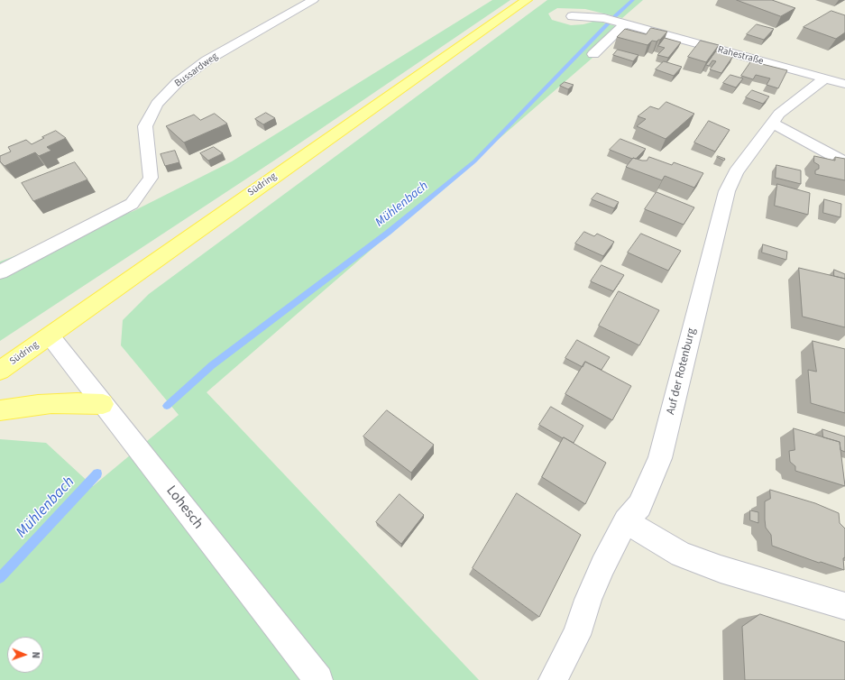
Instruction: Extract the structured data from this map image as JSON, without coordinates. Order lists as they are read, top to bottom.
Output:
{
  "streets": {
    "main road": ["Südring"],
    "street": [
      "Rahestraße",
      "Bussardweg",
      "Auf der Rotenburg",
      "Lohesch"
    ]
  },
  "crossings": [
    ["Rahestraße", "Auf der Rotenburg"],
    ["Südring", "Lohesch"]
  ],
  "water": ["Mühlenbach"],
  "north": "right"
}
